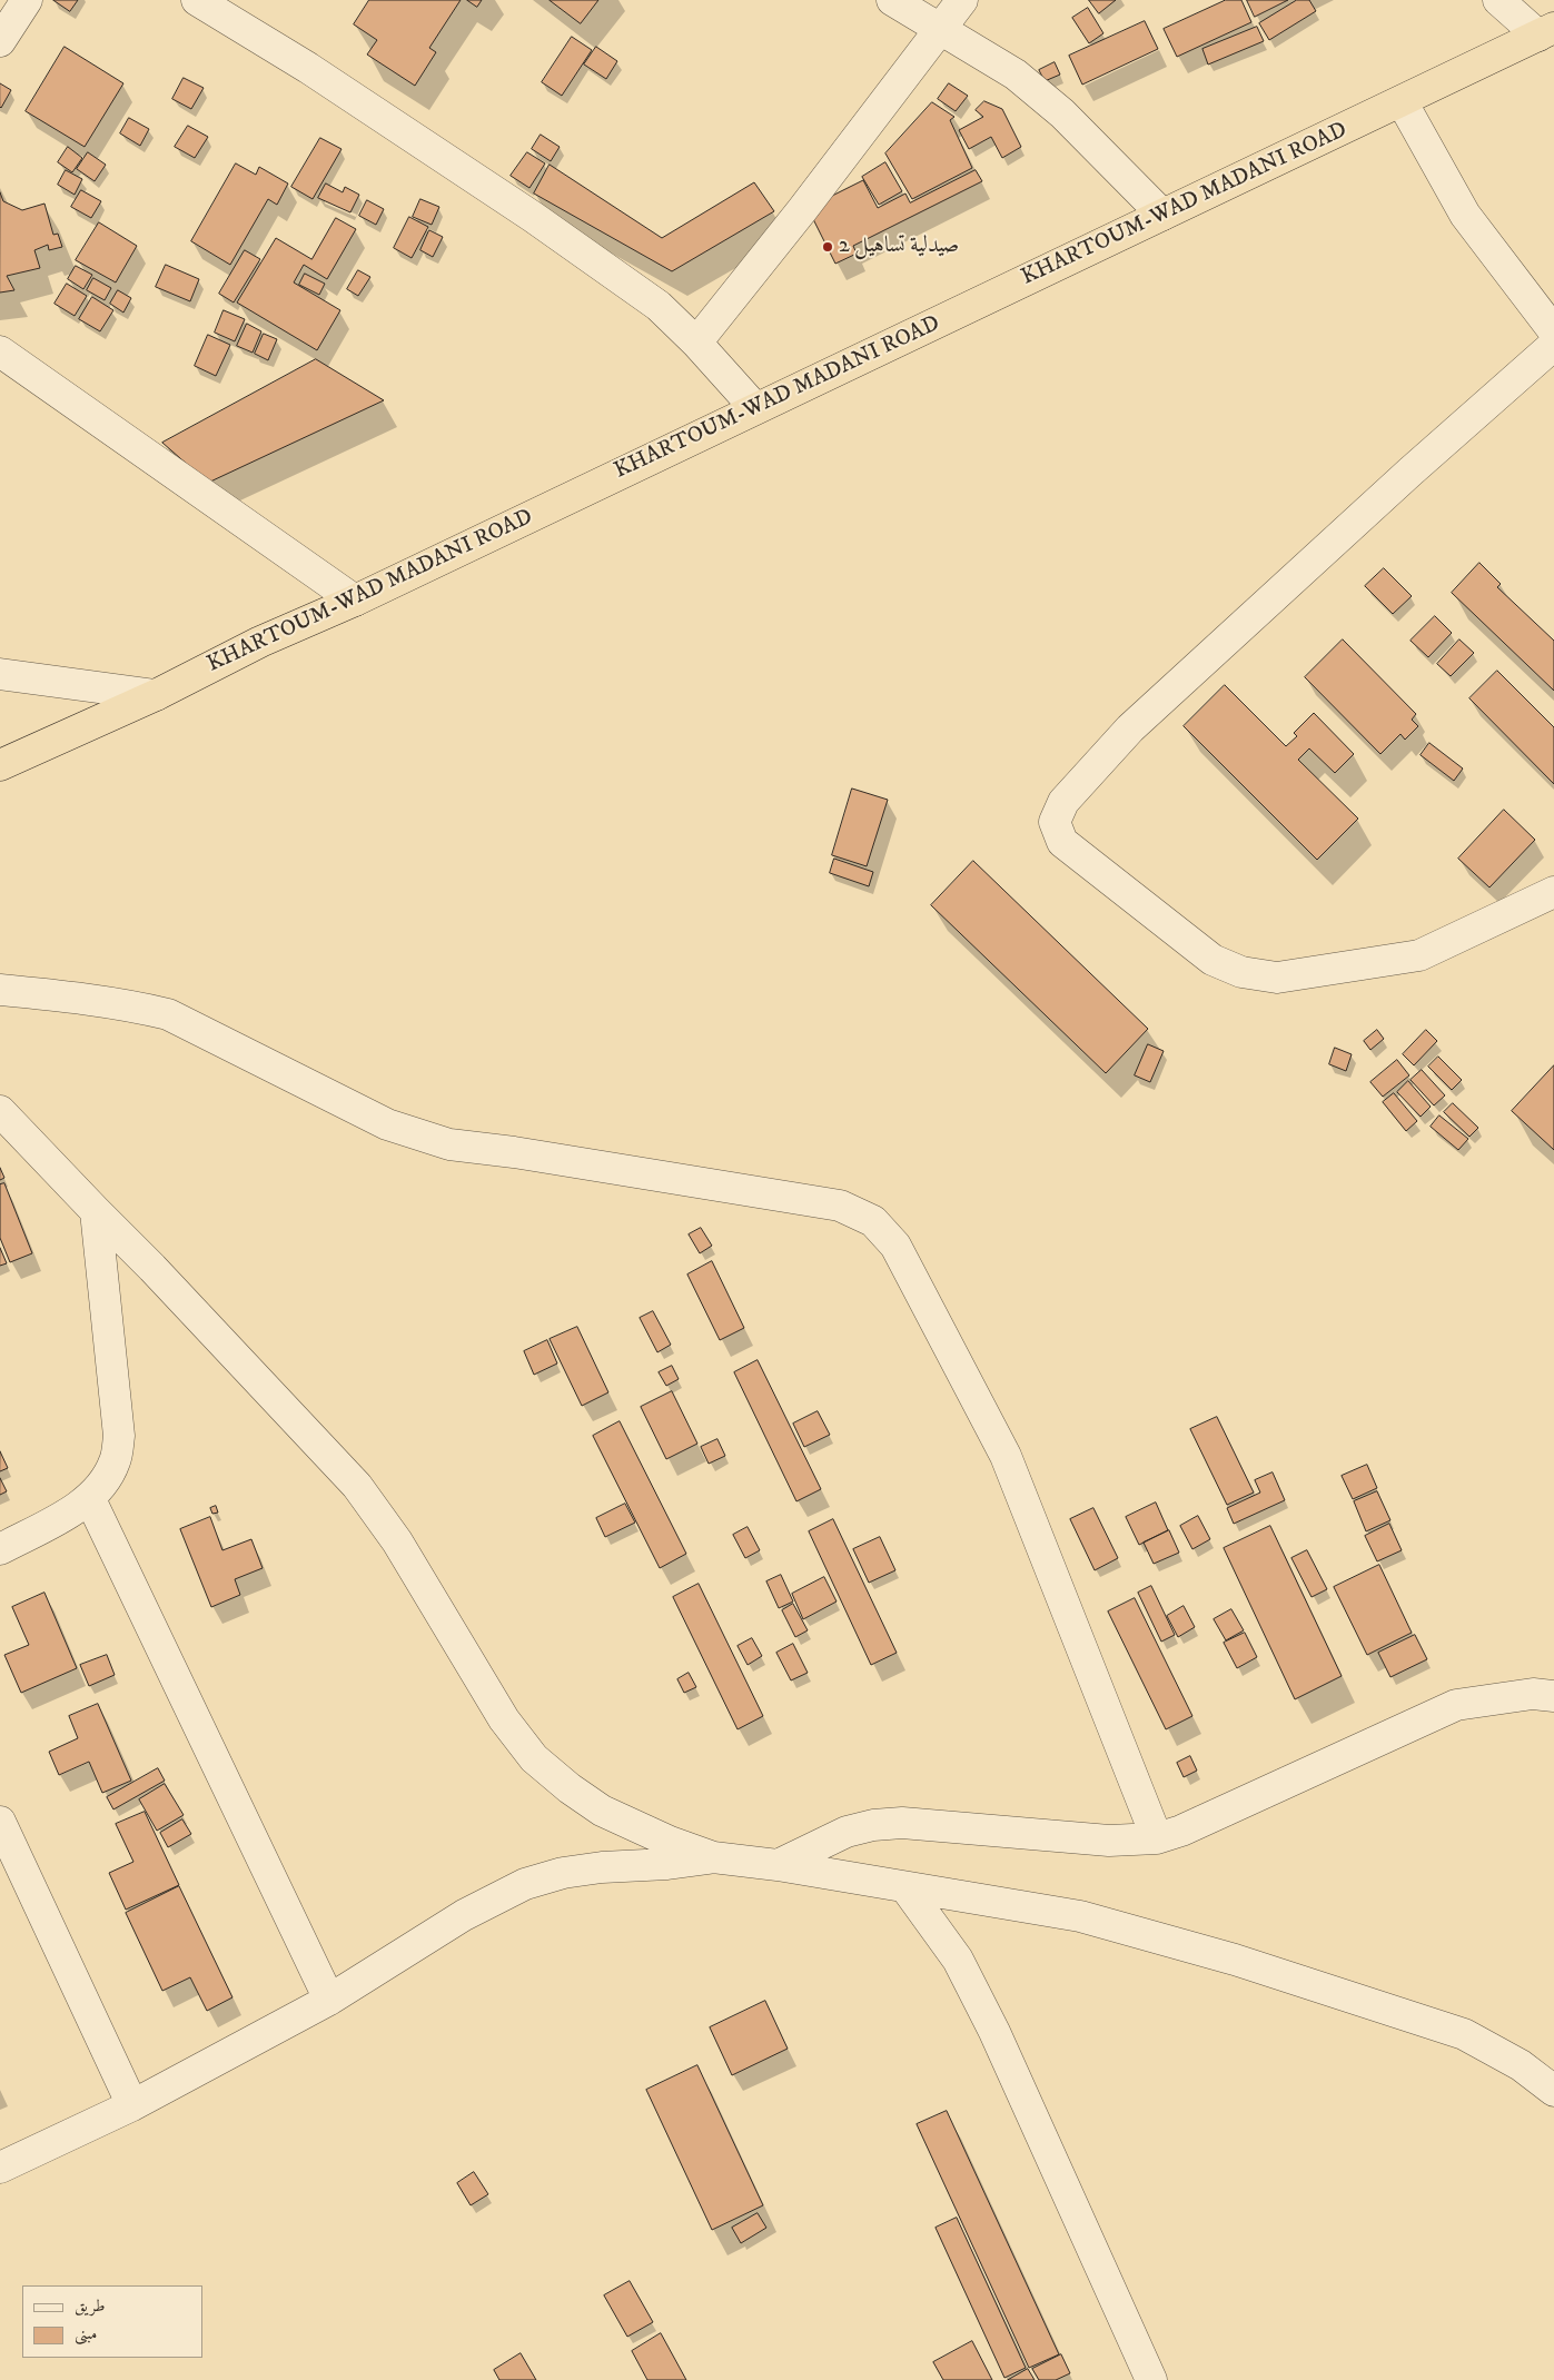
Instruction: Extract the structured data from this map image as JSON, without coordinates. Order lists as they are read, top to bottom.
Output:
{
  "streets": {
    "highway": ["KHARTOUM-WAD MADANI ROAD"]
  },
  "places": ["صيدلية تساهيل 2"],
  "legend": ["طريق", "مبنى"]
}
